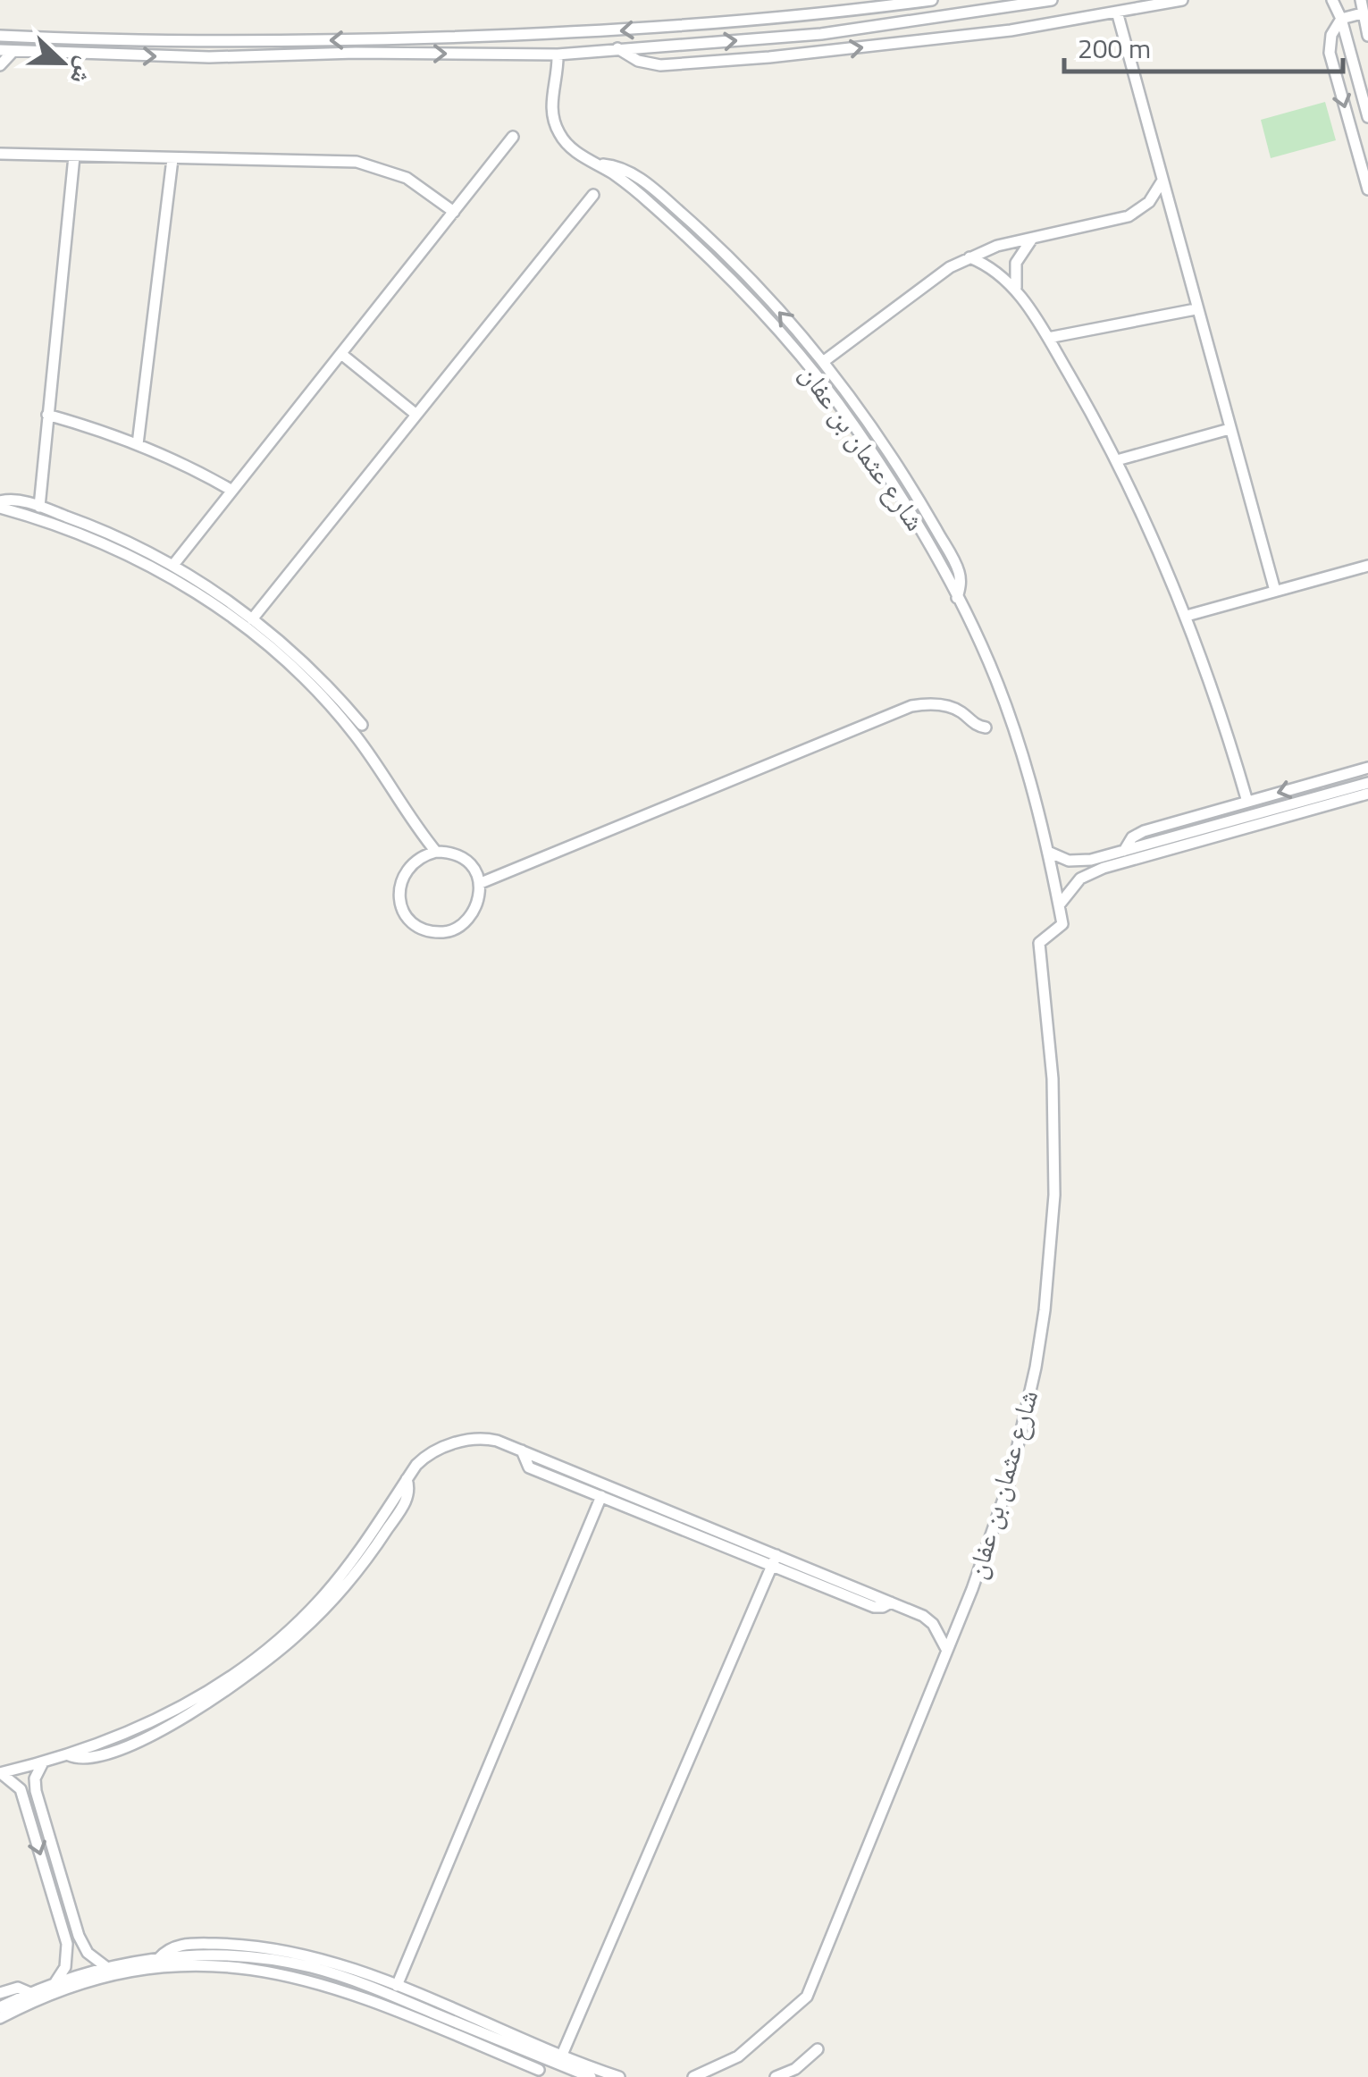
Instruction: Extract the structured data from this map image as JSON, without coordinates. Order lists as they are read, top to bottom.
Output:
{
  "streets": {
    "street": ["شارع عثمان بن عفان"]
  },
  "scale_bar": "200 m",
  "north": "right"
}
